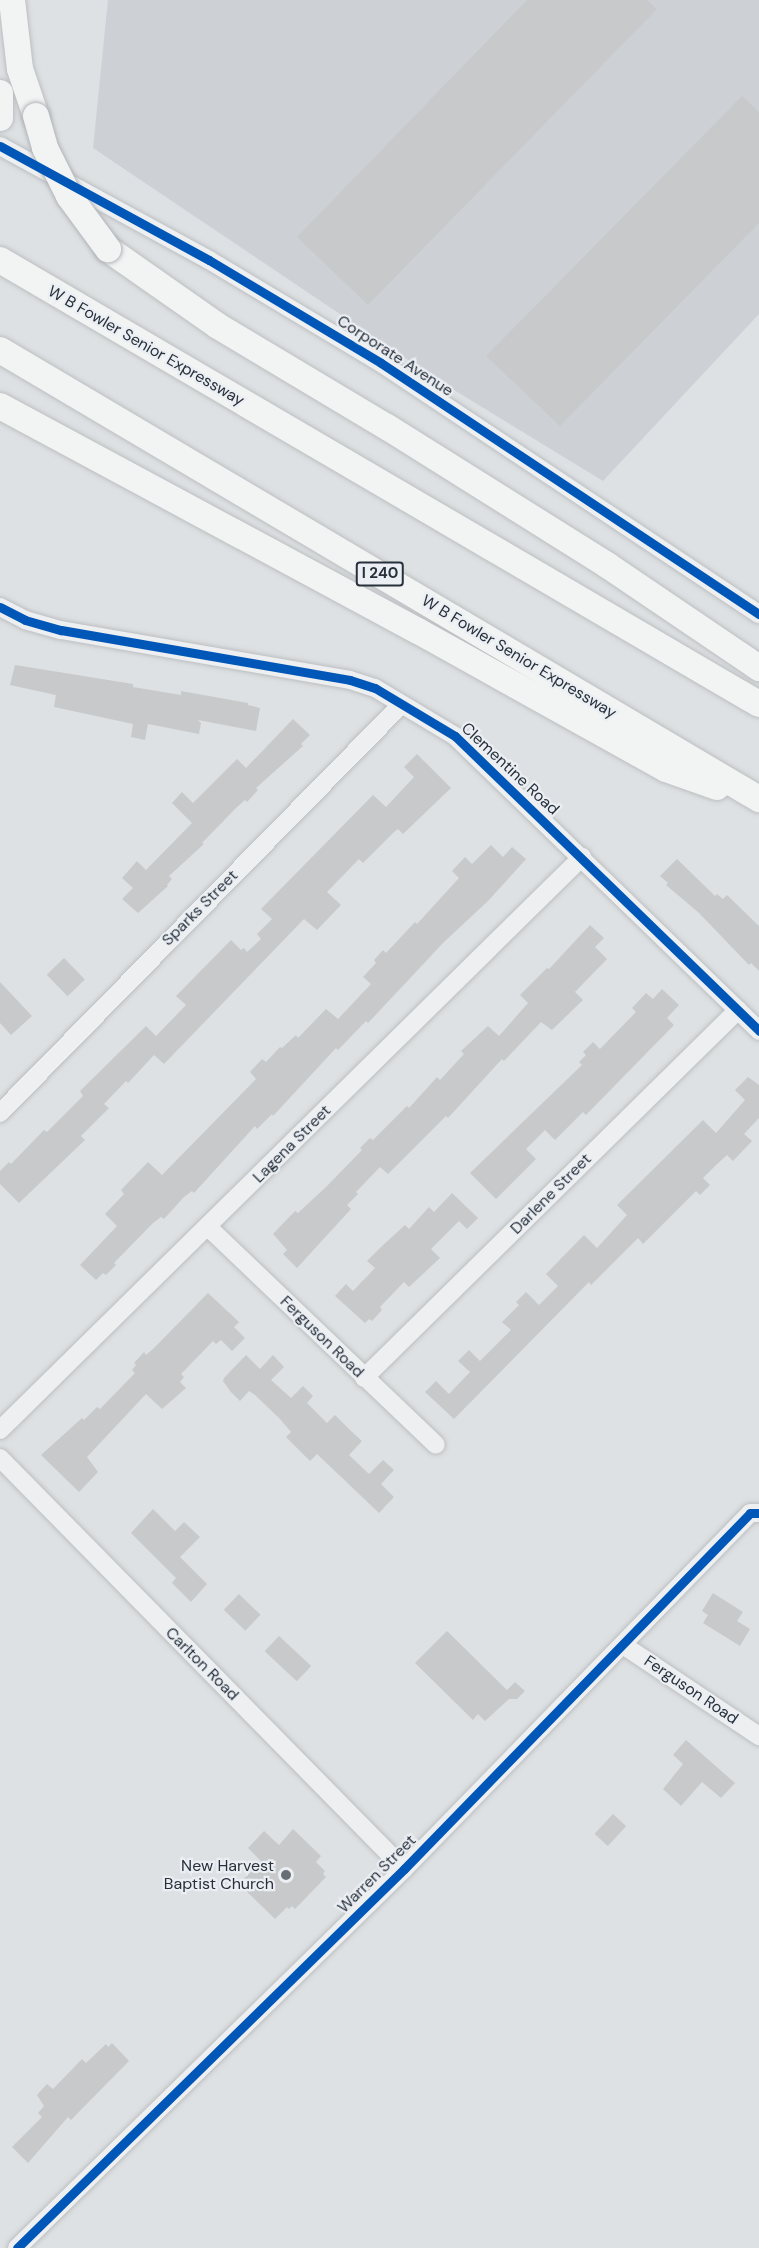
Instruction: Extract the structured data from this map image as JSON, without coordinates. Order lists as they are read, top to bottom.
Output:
{
  "streets": {
    "highway": ["W B Fowler Senior Expressway", "I 240"],
    "street": [
      "Corporate Avenue",
      "Clementine Road",
      "Sparks Street",
      "Lagena Street",
      "Darlene Street",
      "Ferguson Road",
      "Carlton Road",
      "Warren Street"
    ]
  },
  "crossings": [
    ["Clementine Road", "Sparks Street"],
    ["Clementine Road", "Lagena Street"],
    ["Clementine Road", "Darlene Street"],
    ["Lagena Street", "Ferguson Road"],
    ["Darlene Street", "Ferguson Road"],
    ["Ferguson Road", "Warren Street"],
    ["Carlton Road", "Warren Street"]
  ],
  "places": ["New Harvest Baptist Church"]
}
